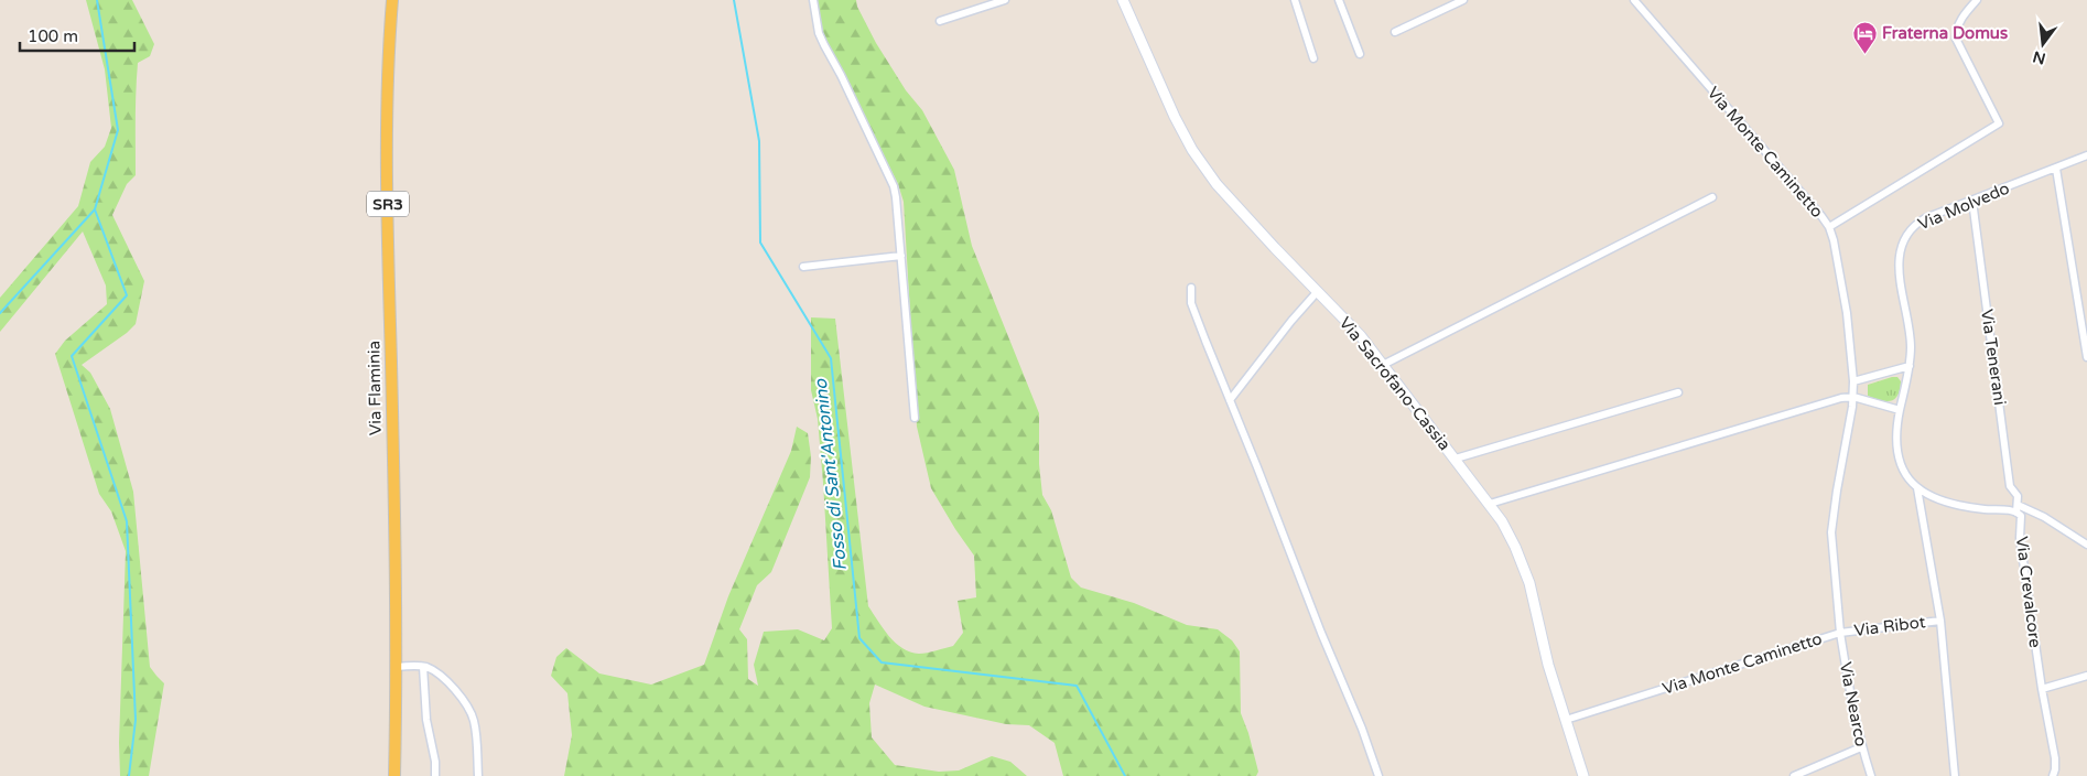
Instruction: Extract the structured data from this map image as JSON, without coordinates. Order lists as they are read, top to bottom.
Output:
{
  "streets": {
    "main road": ["SR3", "Via Flaminia"],
    "street": [
      "Via Monte Caminetto",
      "Via Molvedo",
      "Via Tenerani",
      "Via Sacrofano-Cassia",
      "Via Crevalcore",
      "Via Ribot",
      "Via Nearco"
    ]
  },
  "crossings": [
    ["Via Monte Caminetto", "Via Sacrofano-Cassia"],
    ["Via Monte Caminetto", "Via Ribot"],
    ["Via Monte Caminetto", "Via Nearco"],
    ["Via Molvedo", "Via Tenerani"],
    ["Via Molvedo", "Via Crevalcore"],
    ["Via Tenerani", "Via Crevalcore"],
    ["Via Crevalcore", "Via Ribot"],
    ["Via Ribot", "Via Nearco"]
  ],
  "water": ["Fosso di Sant'Antonino"],
  "places": {
    "hotel": ["Fraterna Domus"]
  },
  "scale_bar": "100 m",
  "north": "bottom"
}
